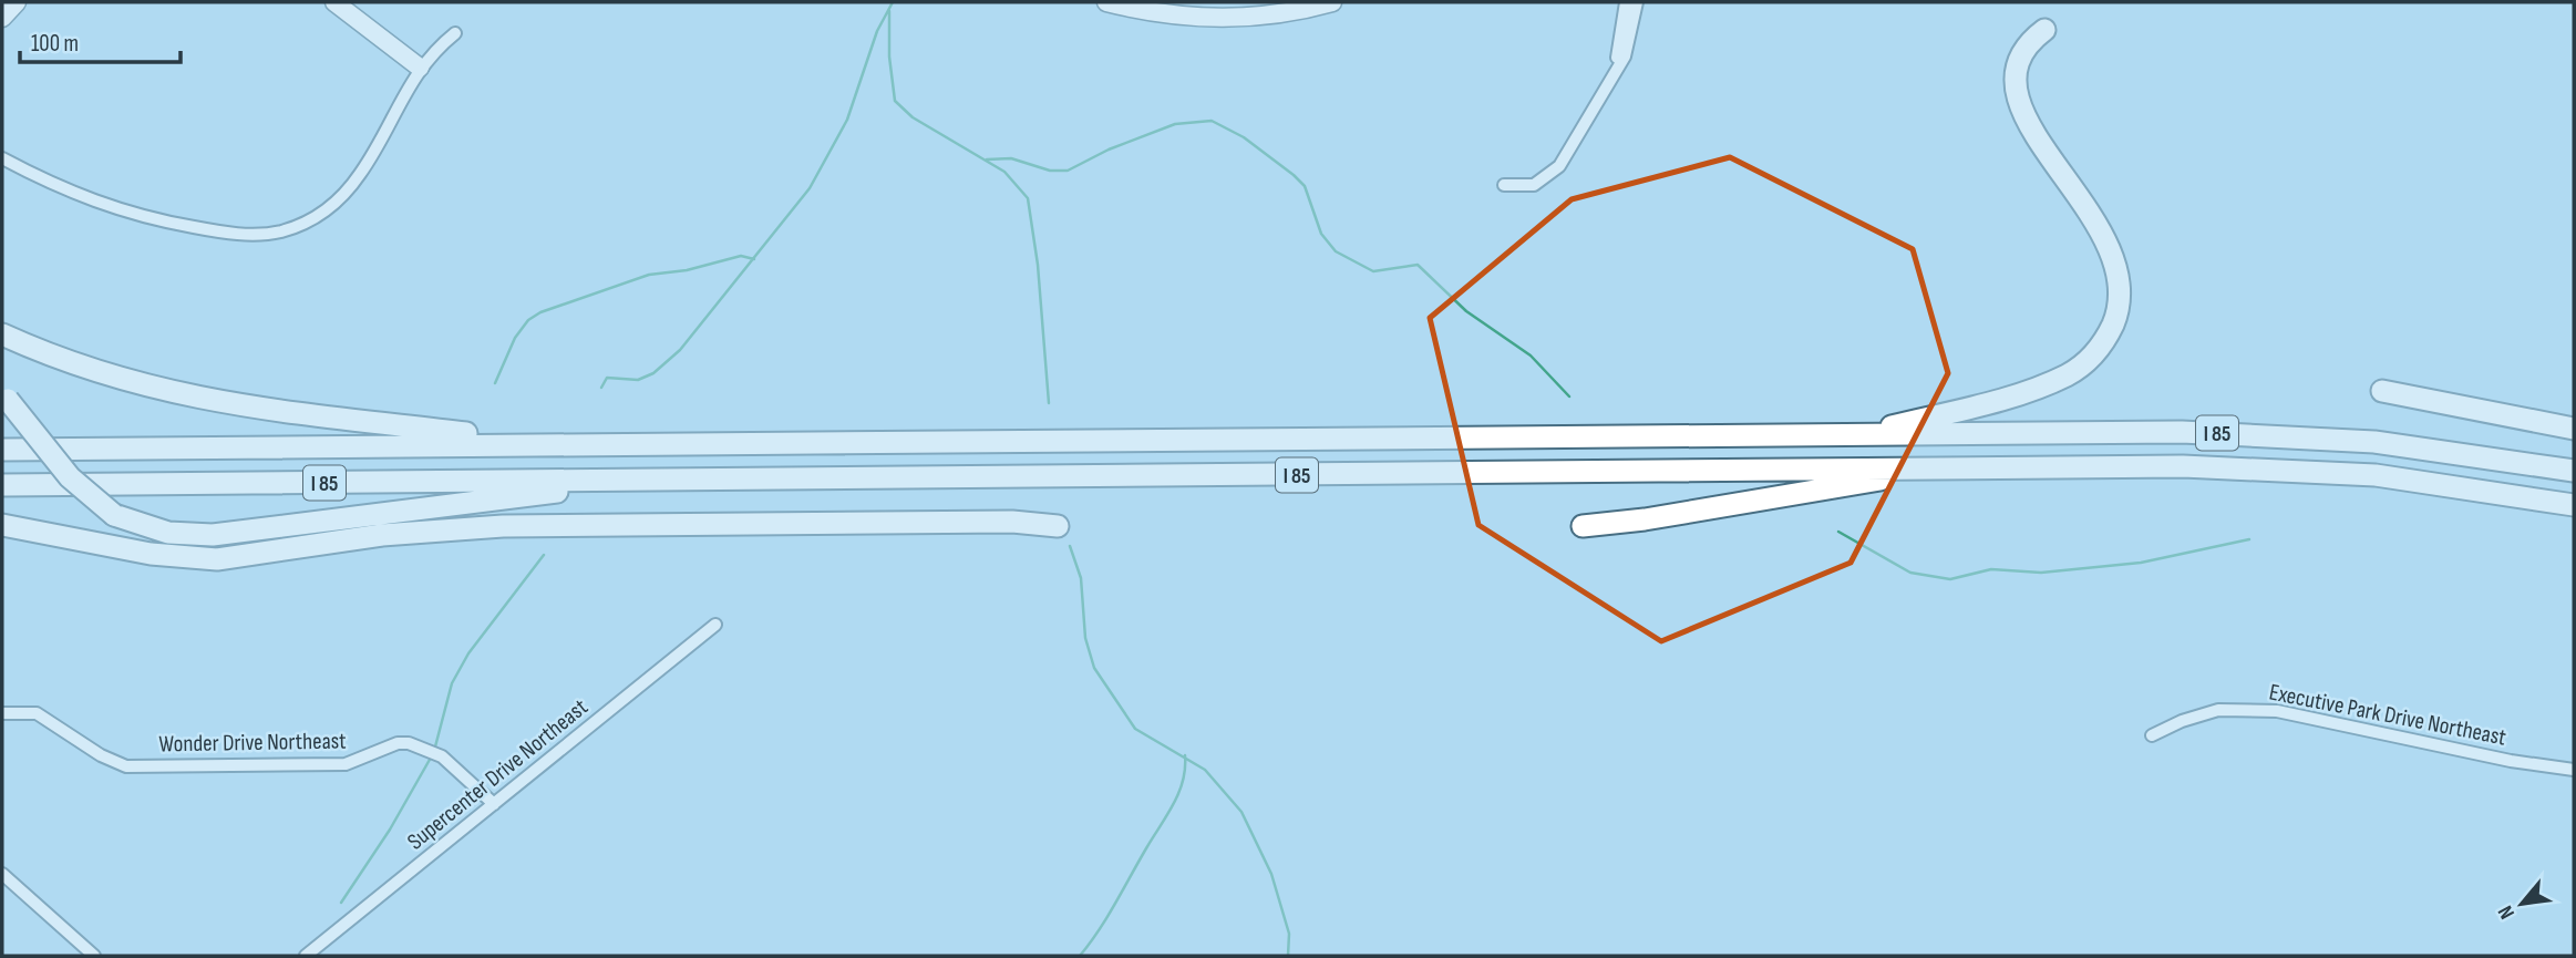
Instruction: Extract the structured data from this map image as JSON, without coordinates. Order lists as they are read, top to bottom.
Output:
{
  "streets": {
    "highway": ["I 85"],
    "street": ["Executive Park Drive Northeast", "Wonder Drive Northeast", "Supercenter Drive Northeast"]
  },
  "crossings": [
    ["Wonder Drive Northeast", "Supercenter Drive Northeast"]
  ],
  "scale_bar": "100 m",
  "north": "bottom left"
}
